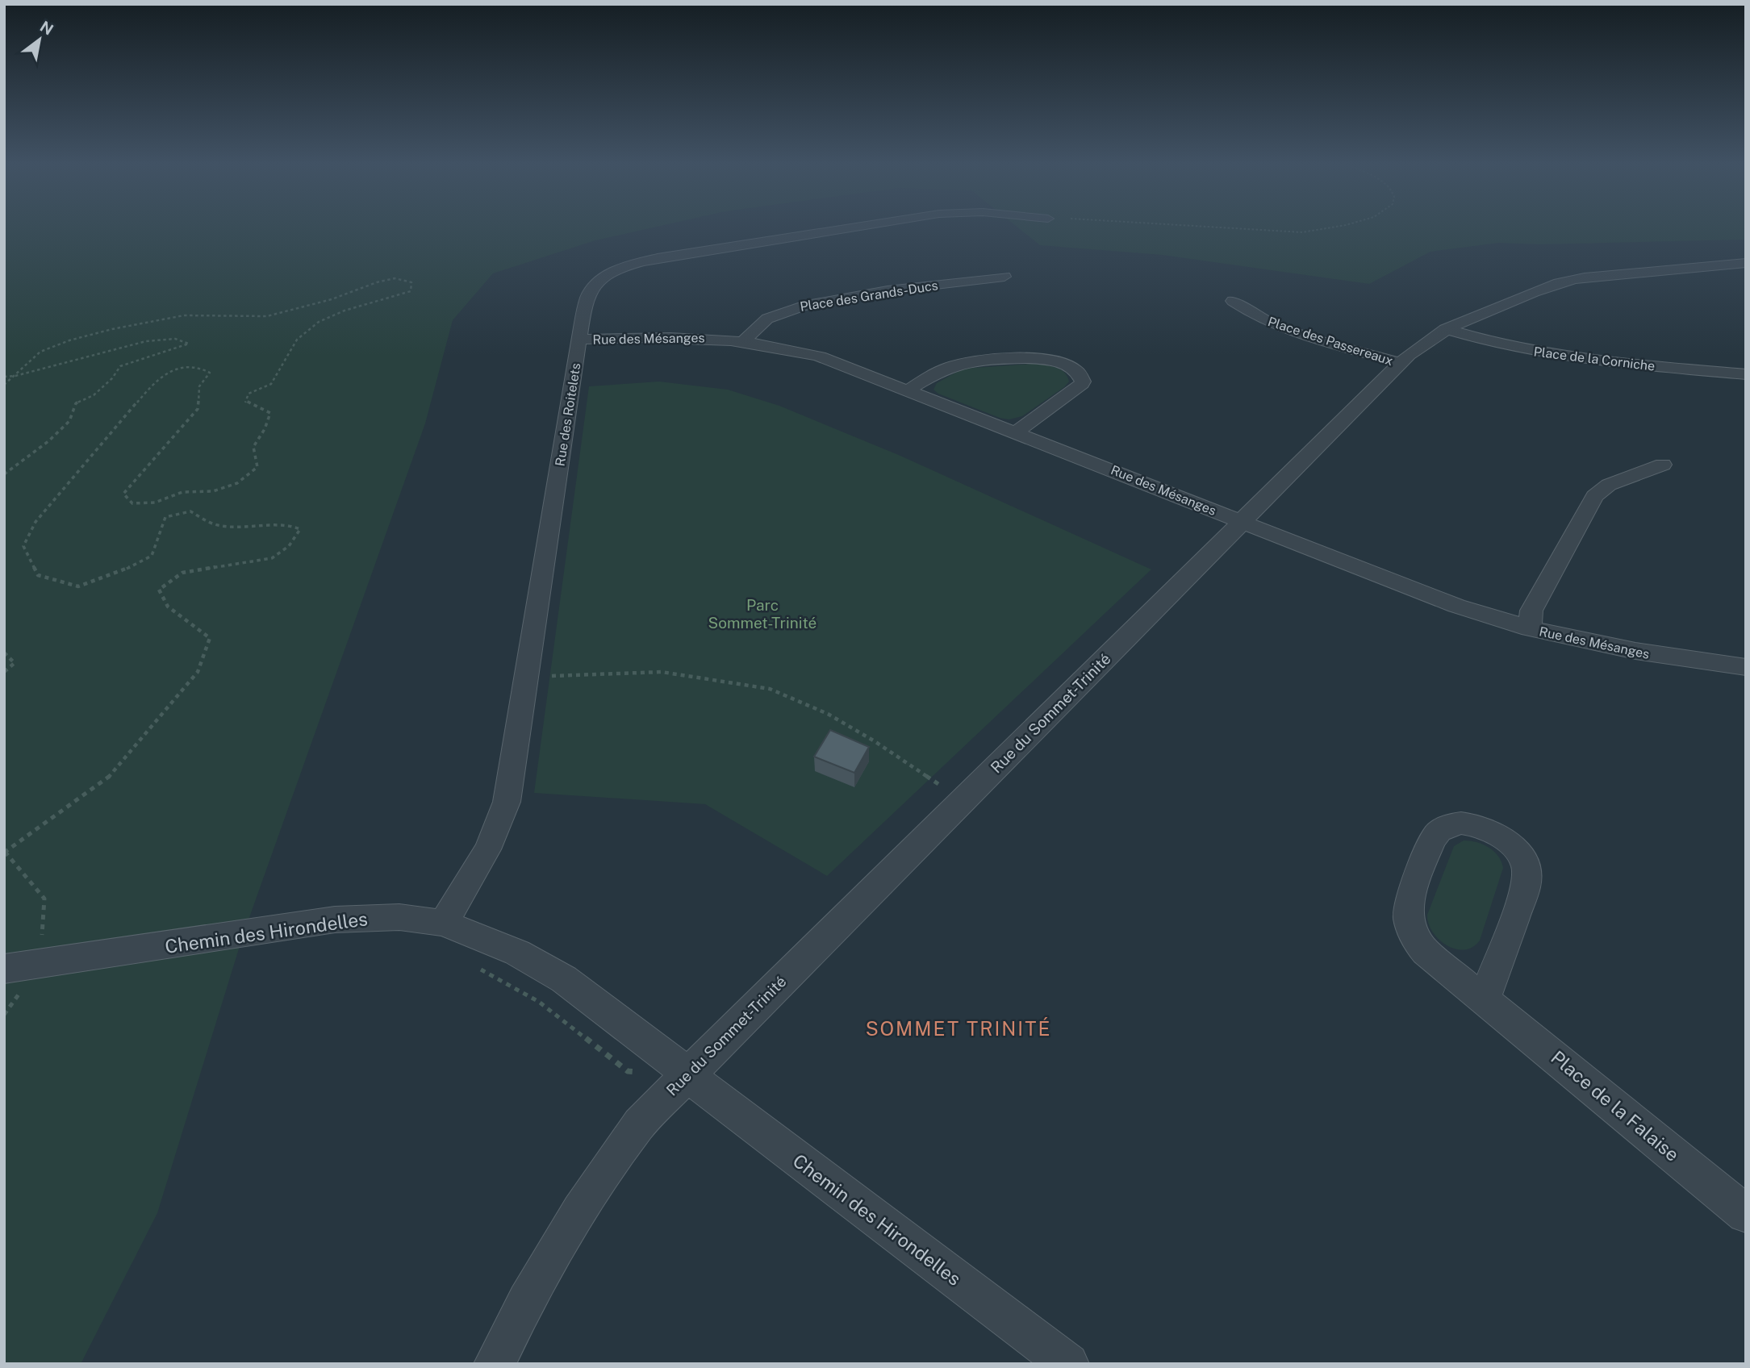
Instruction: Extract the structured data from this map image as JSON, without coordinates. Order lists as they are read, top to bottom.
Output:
{
  "streets": {
    "street": [
      "Place des Grands-Ducs",
      "Rue des Mésanges",
      "Place des Passereaux",
      "Place de la Corniche",
      "Rue des Roitelets",
      "Rue du Sommet-Trinité",
      "Chemin des Hirondelles",
      "Place de la Falaise"
    ]
  },
  "crossings": [
    ["Place des Grands-Ducs", "Rue des Mésanges"],
    ["Rue des Mésanges", "Rue des Roitelets"],
    ["Rue des Mésanges", "Rue du Sommet-Trinité"],
    ["Place des Passereaux", "Rue du Sommet-Trinité"],
    ["Place de la Corniche", "Rue du Sommet-Trinité"],
    ["Rue des Roitelets", "Chemin des Hirondelles"],
    ["Rue du Sommet-Trinité", "Chemin des Hirondelles"]
  ],
  "districts": ["SOMMET TRINITÉ"],
  "parks": ["Parc Sommet-Trinité"],
  "north": "top right"
}
